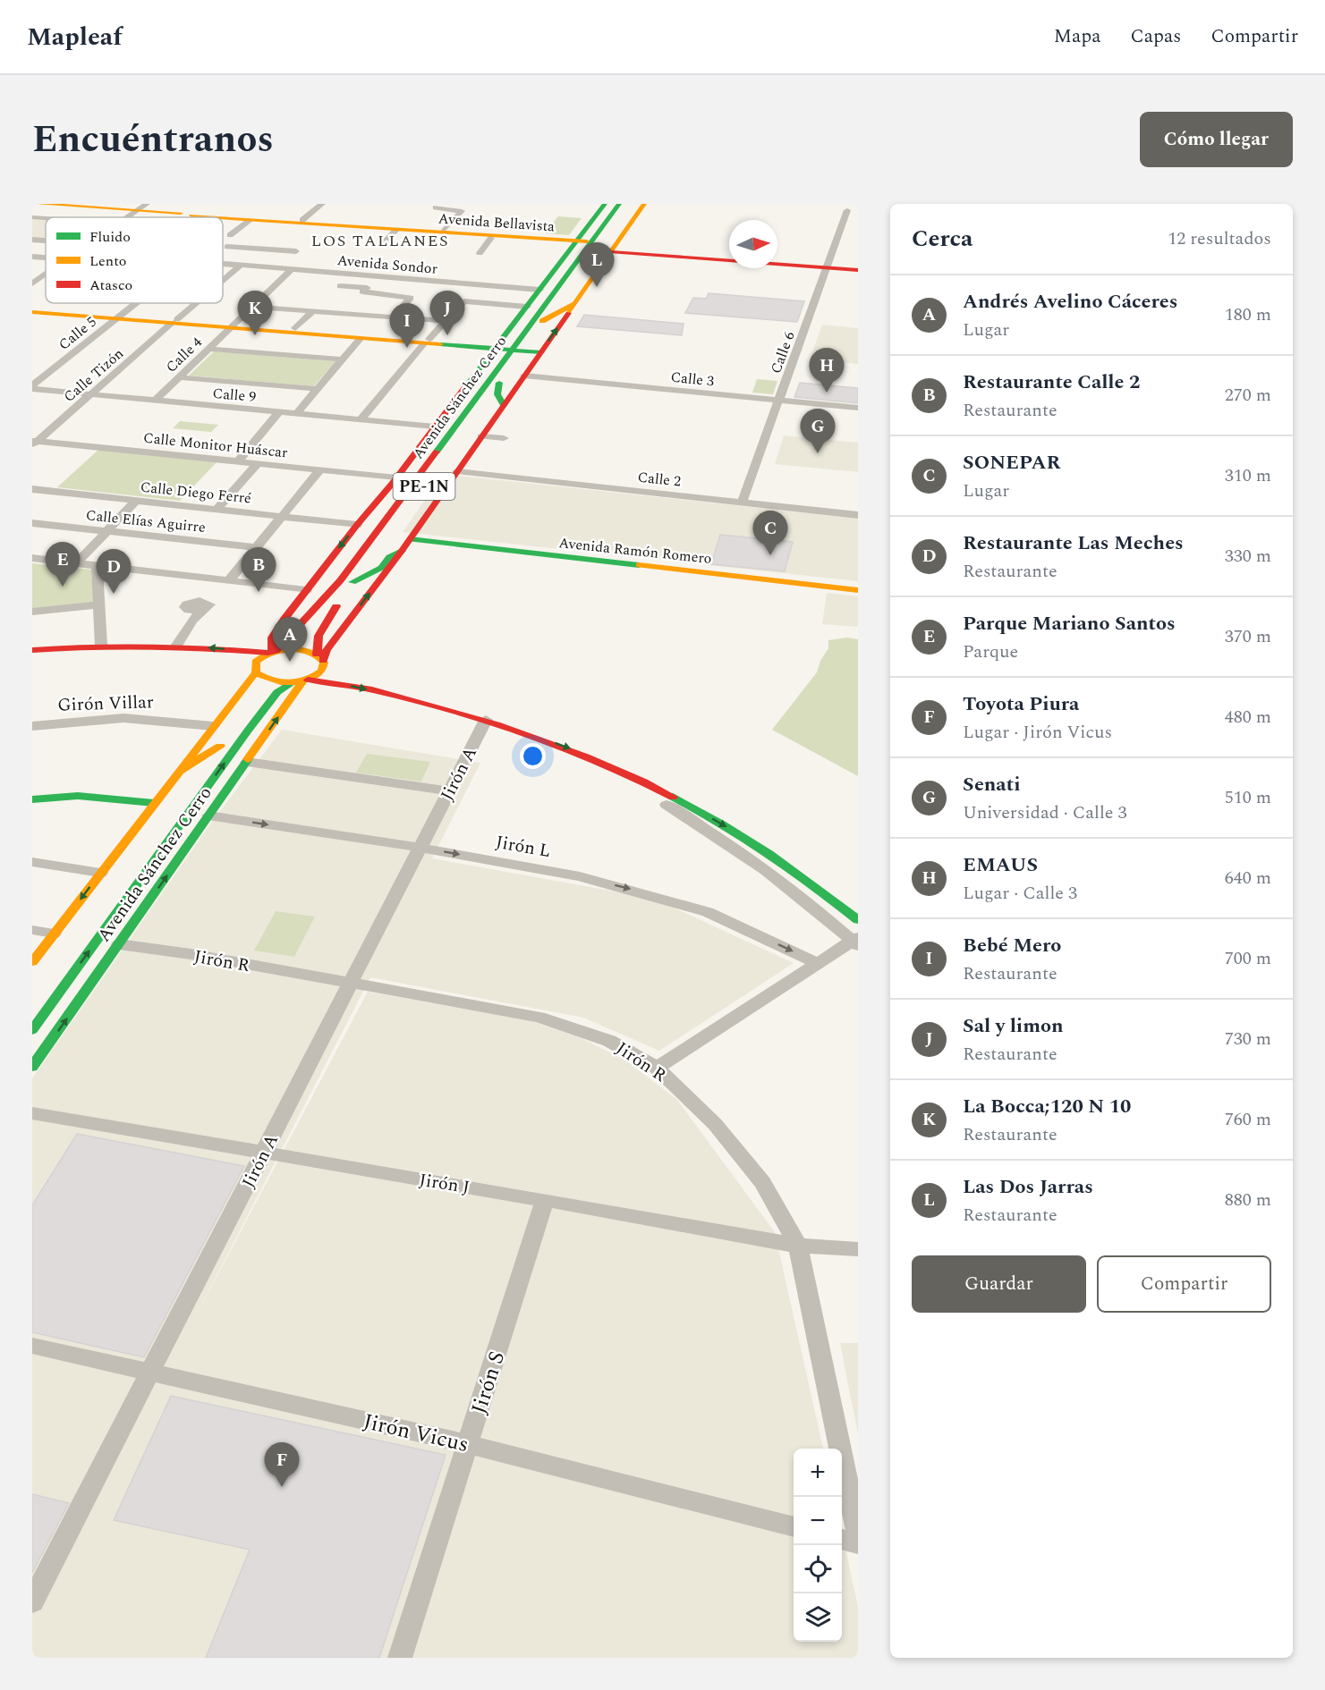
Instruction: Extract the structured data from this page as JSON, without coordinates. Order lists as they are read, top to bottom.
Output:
{
  "streets": {
    "main road": [
      "Avenida Bellavista",
      "Avenida Sánchez Cerro",
      "PE-1N",
      "Avenida Ramón Romero"
    ],
    "street": [
      "Avenida Sondor",
      "Calle 5",
      "Calle 6",
      "Calle 4",
      "Calle Tizón",
      "Calle 3",
      "Calle 9",
      "Calle Monitor Huáscar",
      "Calle 2",
      "Calle Diego Ferré",
      "Calle Elías Aguirre",
      "Girón Villar",
      "Jirón A",
      "Jirón L",
      "Jirón R",
      "Jirón J",
      "Jirón S",
      "Jirón Vicus"
    ]
  },
  "crossings": [
    ["Avenida Bellavista", "Calle 6"],
    ["Avenida Bellavista", "Avenida Sánchez Cerro"],
    ["Avenida Sondor", "Calle 4"],
    ["Avenida Sondor", "Avenida Sánchez Cerro"],
    ["Calle 5", "Calle 9"],
    ["Calle 6", "Calle 3"],
    ["Calle 6", "Calle 2"],
    ["Calle 4", "Calle Tizón"],
    ["Calle 4", "Calle 9"],
    ["Calle Tizón", "Calle 9"],
    ["Calle Tizón", "Calle Monitor Huáscar"],
    ["Calle 9", "Avenida Sánchez Cerro"],
    ["Avenida Sánchez Cerro", "Calle Monitor Huáscar"],
    ["Avenida Sánchez Cerro", "PE-1N"],
    ["Avenida Sánchez Cerro", "Calle Diego Ferré"],
    ["Avenida Sánchez Cerro", "Girón Villar"],
    ["Avenida Sánchez Cerro", "Jirón L"],
    ["Avenida Sánchez Cerro", "Jirón R"],
    ["Jirón A", "Jirón L"],
    ["Jirón A", "Jirón R"],
    ["Jirón A", "Jirón J"],
    ["Jirón A", "Jirón Vicus"],
    ["Jirón R", "Jirón J"],
    ["Jirón J", "Jirón S"],
    ["Jirón S", "Jirón Vicus"]
  ],
  "districts": ["LOS TALLANES"],
  "legend": ["Fluido", "Lento", "Atasco"],
  "north": "right",
  "page": {
    "header": "Mapleaf",
    "nav": ["Mapa", "Capas", "Compartir"],
    "title": "Encuéntranos",
    "buttons": [
      "Cómo llegar",
      ["Guardar", "Compartir"]
    ],
    "heading": ["Cerca", "12 resultados"],
    "pins": [
      "L",
      "J",
      "K",
      "I",
      "H",
      "G",
      "C",
      "E",
      "B",
      "D",
      "A",
      "F"
    ],
    "list": [
      {
        "mark": "A",
        "name": "Andrés Avelino Cáceres",
        "note": "Lugar",
        "value": "180 m"
      },
      {
        "mark": "B",
        "name": "Restaurante Calle 2",
        "note": "Restaurante",
        "value": "270 m"
      },
      {
        "mark": "C",
        "name": "SONEPAR",
        "note": "Lugar",
        "value": "310 m"
      },
      {
        "mark": "D",
        "name": "Restaurante Las Meches",
        "note": "Restaurante",
        "value": "330 m"
      },
      {
        "mark": "E",
        "name": "Parque Mariano Santos",
        "note": "Parque",
        "value": "370 m"
      },
      {
        "mark": "F",
        "name": "Toyota Piura",
        "note": "Lugar · Jirón Vicus",
        "value": "480 m"
      },
      {
        "mark": "G",
        "name": "Senati",
        "note": "Universidad · Calle 3",
        "value": "510 m"
      },
      {
        "mark": "H",
        "name": "EMAUS",
        "note": "Lugar · Calle 3",
        "value": "640 m"
      },
      {
        "mark": "I",
        "name": "Bebé Mero",
        "note": "Restaurante",
        "value": "700 m"
      },
      {
        "mark": "J",
        "name": "Sal y limon",
        "note": "Restaurante",
        "value": "730 m"
      },
      {
        "mark": "K",
        "name": "La Bocca;120 N 10",
        "note": "Restaurante",
        "value": "760 m"
      },
      {
        "mark": "L",
        "name": "Las Dos Jarras",
        "note": "Restaurante",
        "value": "880 m"
      }
    ],
    "map_buttons": ["+", "−"]
  }
}
